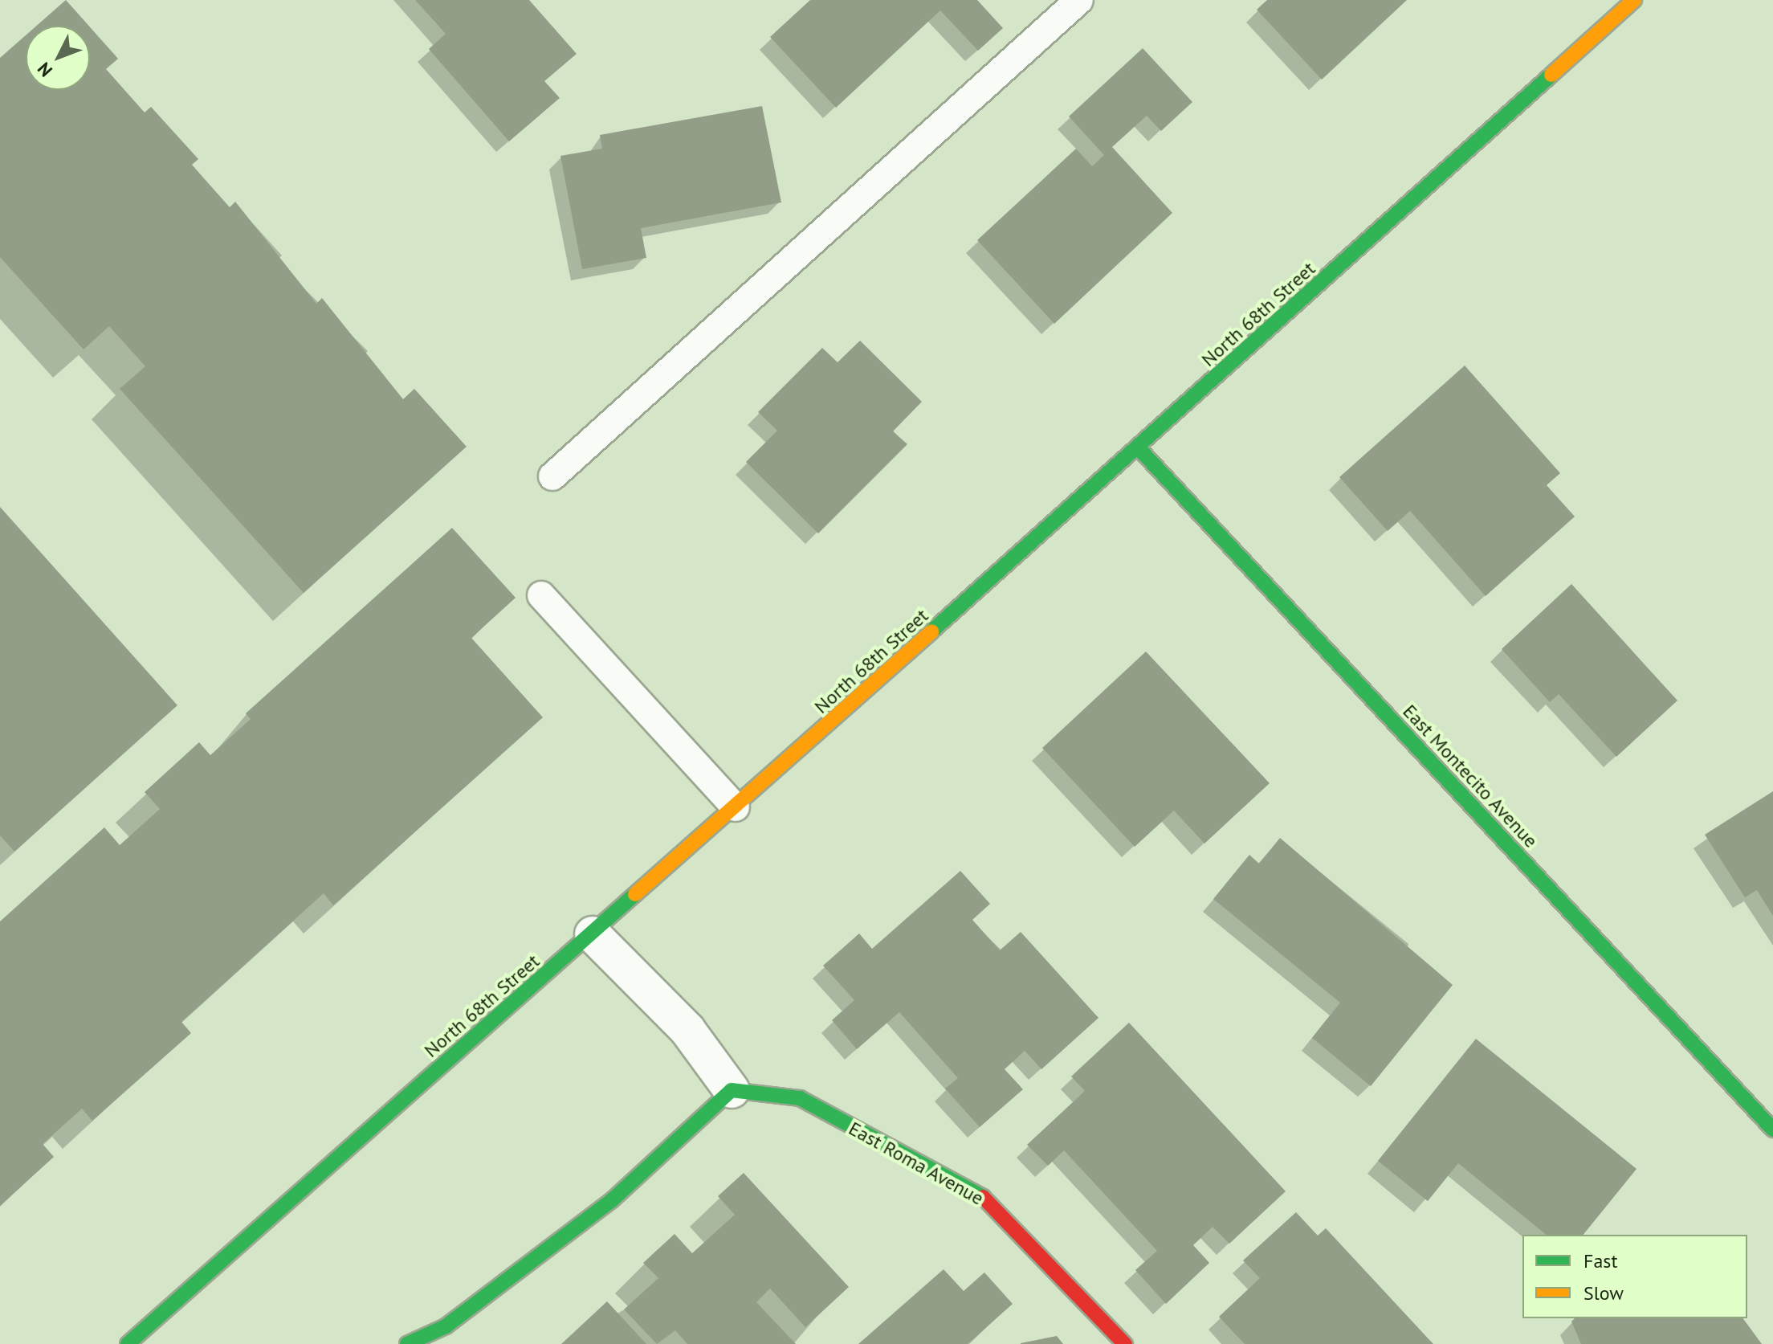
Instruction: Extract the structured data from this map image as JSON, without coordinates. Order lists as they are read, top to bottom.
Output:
{
  "streets": {
    "street": ["North 68th Street", "East Montecito Avenue", "East Roma Avenue"]
  },
  "crossings": [
    ["North 68th Street", "East Montecito Avenue"]
  ],
  "legend": ["Fast", "Slow"],
  "north": "bottom left"
}
